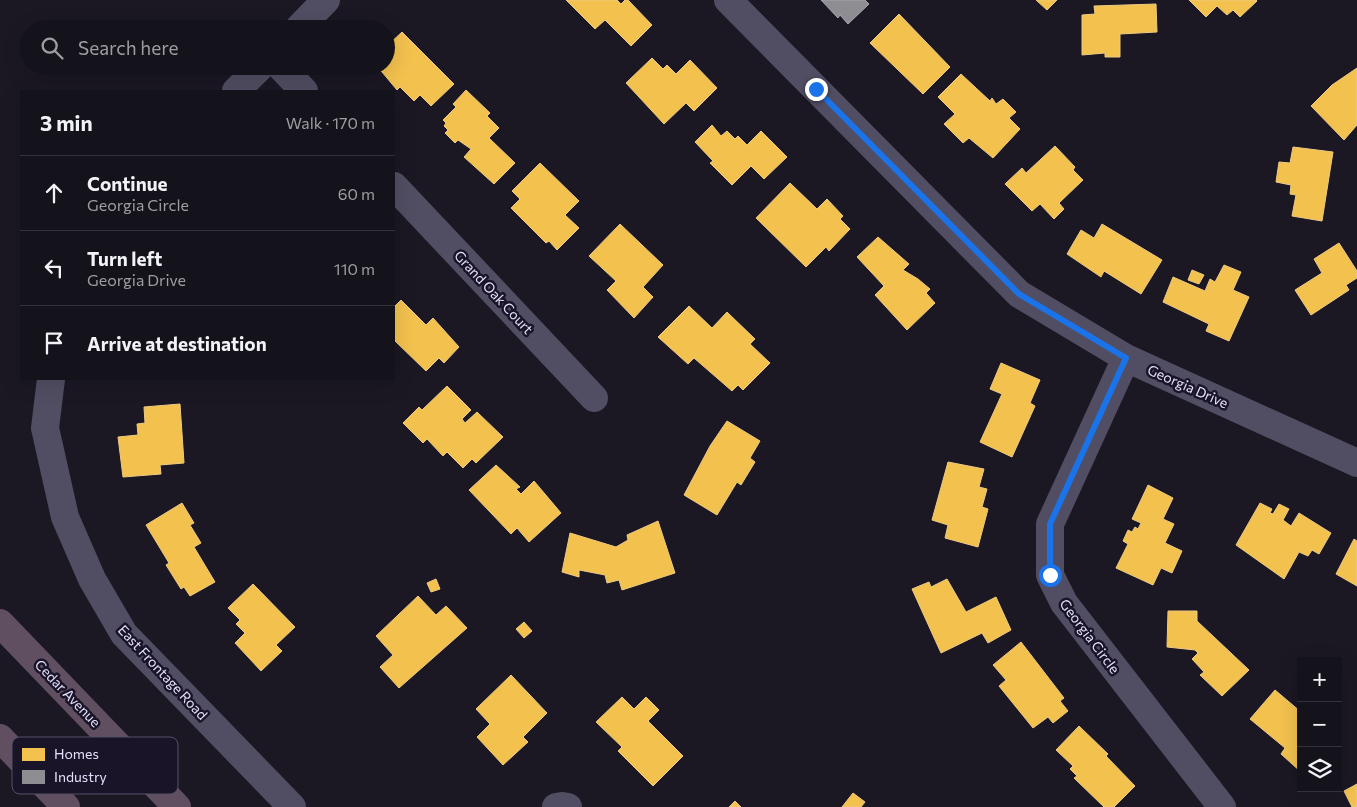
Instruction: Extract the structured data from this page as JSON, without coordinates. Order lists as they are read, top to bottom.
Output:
{
  "streets": {
    "highway": ["Cedar Avenue"],
    "street": [
      "Grand Oak Court",
      "Georgia Drive",
      "Georgia Circle",
      "East Frontage Road"
    ]
  },
  "crossings": [
    ["Georgia Drive", "Georgia Circle"]
  ],
  "legend": ["Homes", "Industry"],
  "page": {
    "search": "Search here",
    "heading": ["3 min", "Walk · 170 m"],
    "list": [
      ["Continue", "Georgia Circle", "60 m"],
      ["Turn left", "Georgia Drive", "110 m"],
      "Arrive at destination"
    ],
    "map_buttons": ["+", "−"]
  }
}
